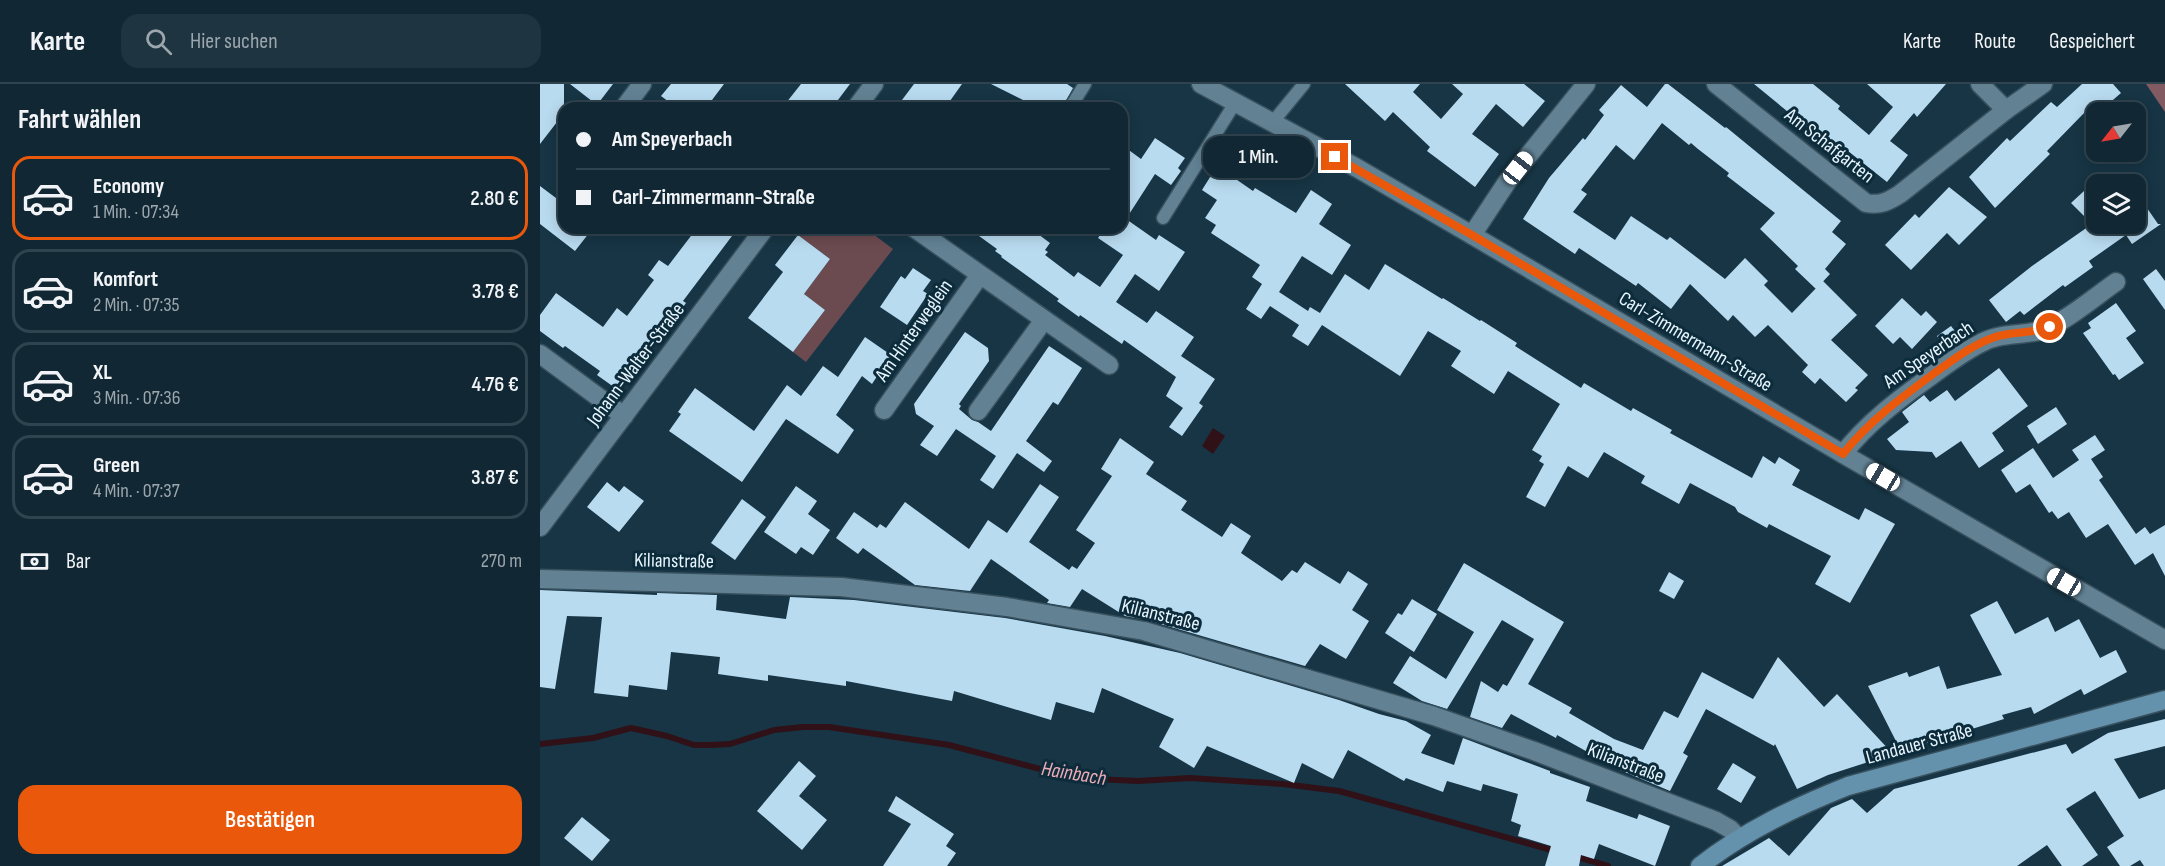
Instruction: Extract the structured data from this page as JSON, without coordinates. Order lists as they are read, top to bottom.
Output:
{
  "streets": {
    "main road": ["Landauer Straße"],
    "street": [
      "Am Schafgarten",
      "Am Hinterweglein",
      "Carl-Zimmermann-Straße",
      "Am Speyerbach",
      "Johann-Walter-Straße",
      "Kilianstraße"
    ]
  },
  "crossings": [
    ["Carl-Zimmermann-Straße", "Am Speyerbach"],
    ["Kilianstraße", "Landauer Straße"]
  ],
  "water": ["Hainbach"],
  "north": "bottom left",
  "page": {
    "header": "Karte",
    "search": "Hier suchen",
    "nav": ["Karte", "Route", "Gespeichert"],
    "heading": "Fahrt wählen",
    "banner": ["Am Speyerbach", "Carl-Zimmermann-Straße"],
    "bubble": "1 Min.",
    "list": [
      {
        "name": "Economy",
        "note": "1 Min. · 07:34",
        "value": "2.80 €"
      },
      {
        "name": "Komfort",
        "note": "2 Min. · 07:35",
        "value": "3.78 €"
      },
      {
        "name": "XL",
        "note": "3 Min. · 07:36",
        "value": "4.76 €"
      },
      {
        "name": "Green",
        "note": "4 Min. · 07:37",
        "value": "3.87 €"
      }
    ],
    "pay": ["Bar", "270 m"],
    "buttons": "Bestätigen"
  }
}
